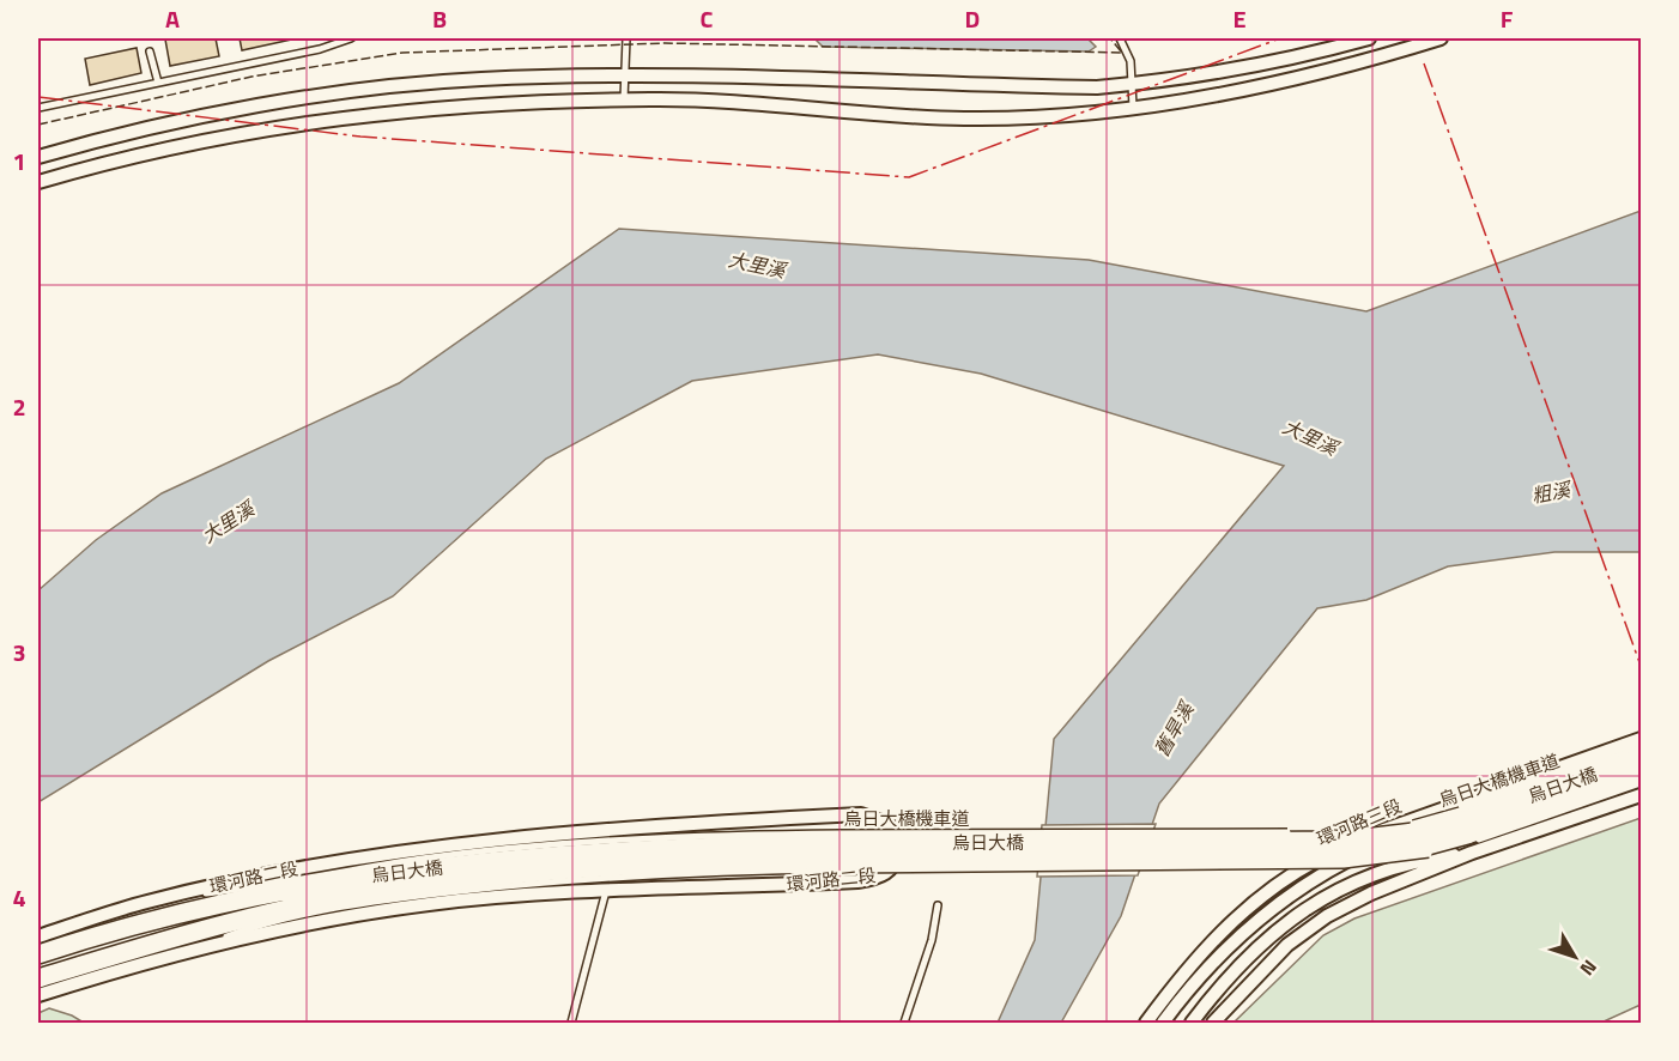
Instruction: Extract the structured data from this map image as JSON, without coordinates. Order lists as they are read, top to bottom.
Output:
{
  "streets": {
    "street": ["烏日大橋", "環河路三段", "環河路二段"],
    "lane": ["烏日大橋機車道"]
  },
  "crossings": [
    ["烏日大橋機車道", "烏日大橋"],
    ["烏日大橋機車道", "環河路三段"],
    ["烏日大橋機車道", "環河路二段"],
    ["烏日大橋", "環河路二段"]
  ],
  "water": ["大里溪", "粗溪", "舊旱溪"],
  "north": "bottom right",
  "grid": {
    "columns": [
      "A",
      "B",
      "C",
      "D",
      "E",
      "F"
    ],
    "rows": [
      "1",
      "2",
      "3",
      "4"
    ]
  }
}
